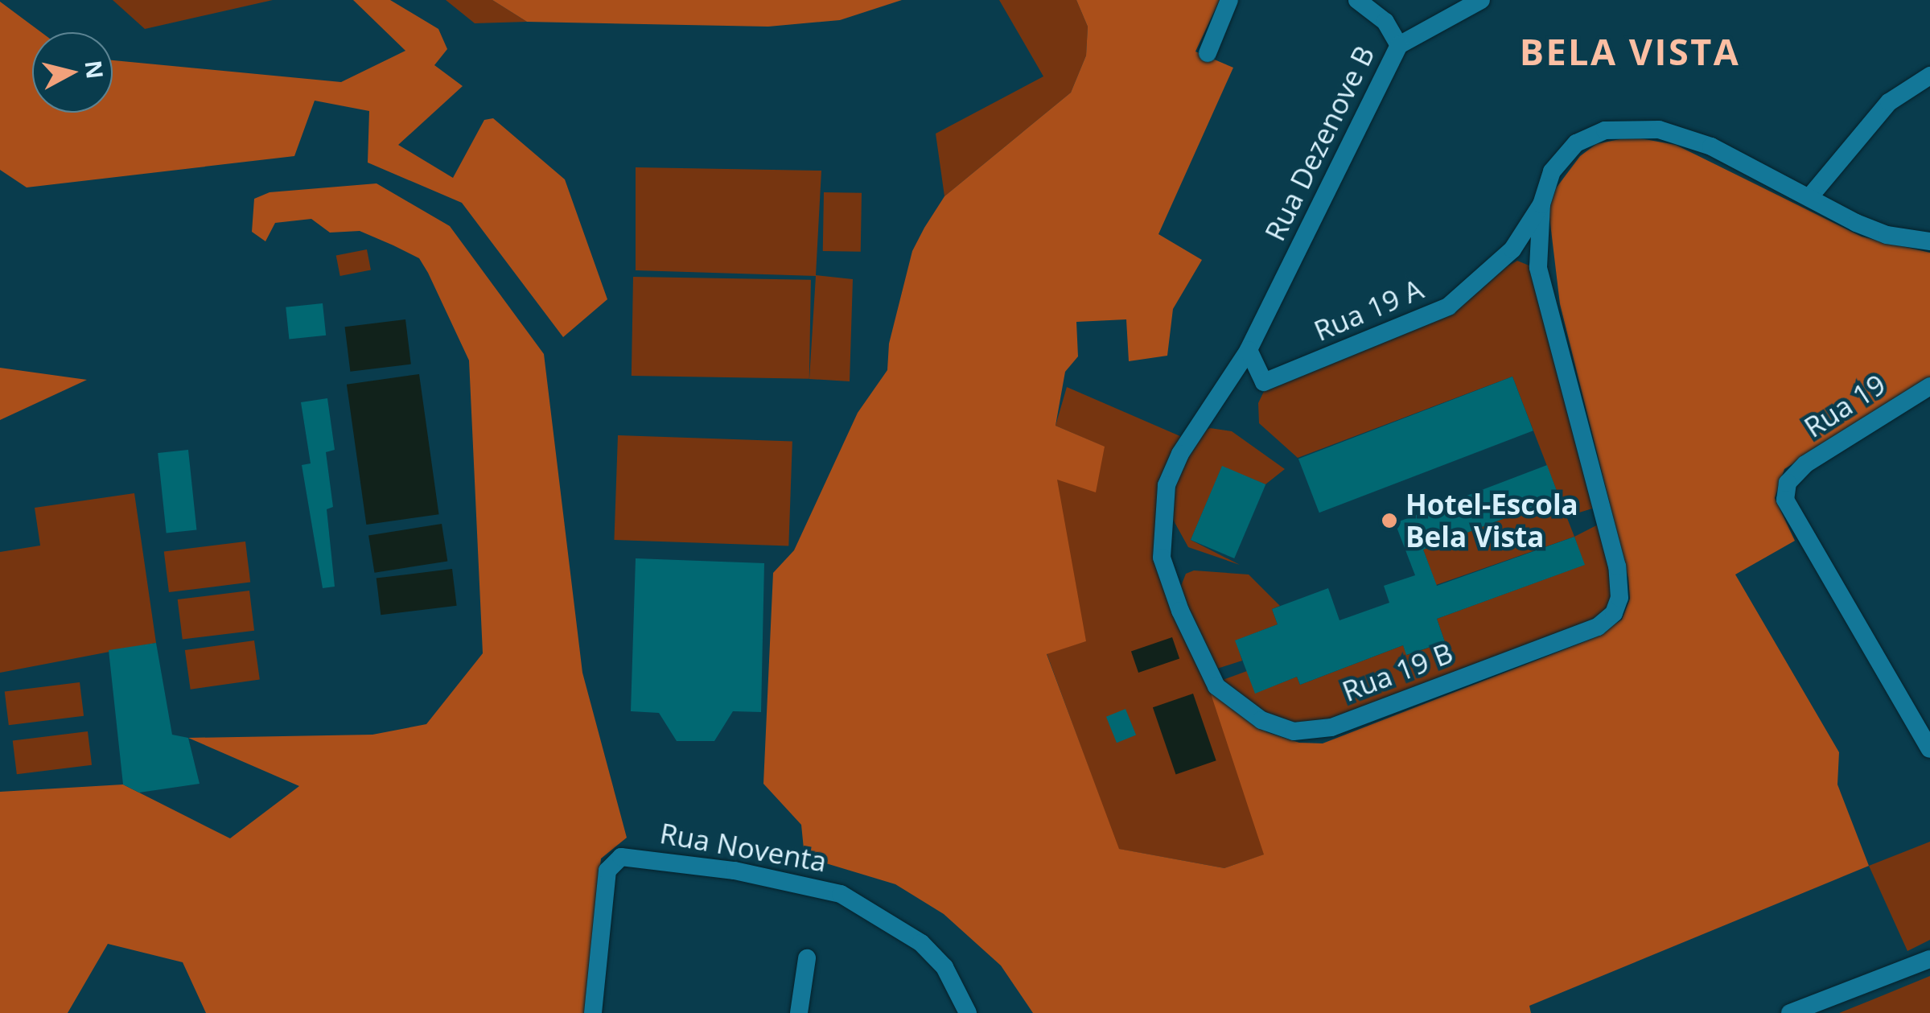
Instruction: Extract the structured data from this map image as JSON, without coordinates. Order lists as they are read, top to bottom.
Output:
{
  "streets": {
    "street": [
      "Rua Dezenove B",
      "Rua 19 A",
      "Rua 19",
      "Rua 19 B",
      "Rua Noventa"
    ]
  },
  "crossings": [
    ["Rua Dezenove B", "Rua 19 A"],
    ["Rua Dezenove B", "Rua 19 B"],
    ["Rua 19 A", "Rua 19 B"]
  ],
  "districts": ["BELA VISTA"],
  "places": ["Hotel-Escola Bela Vista"],
  "north": "right"
}
